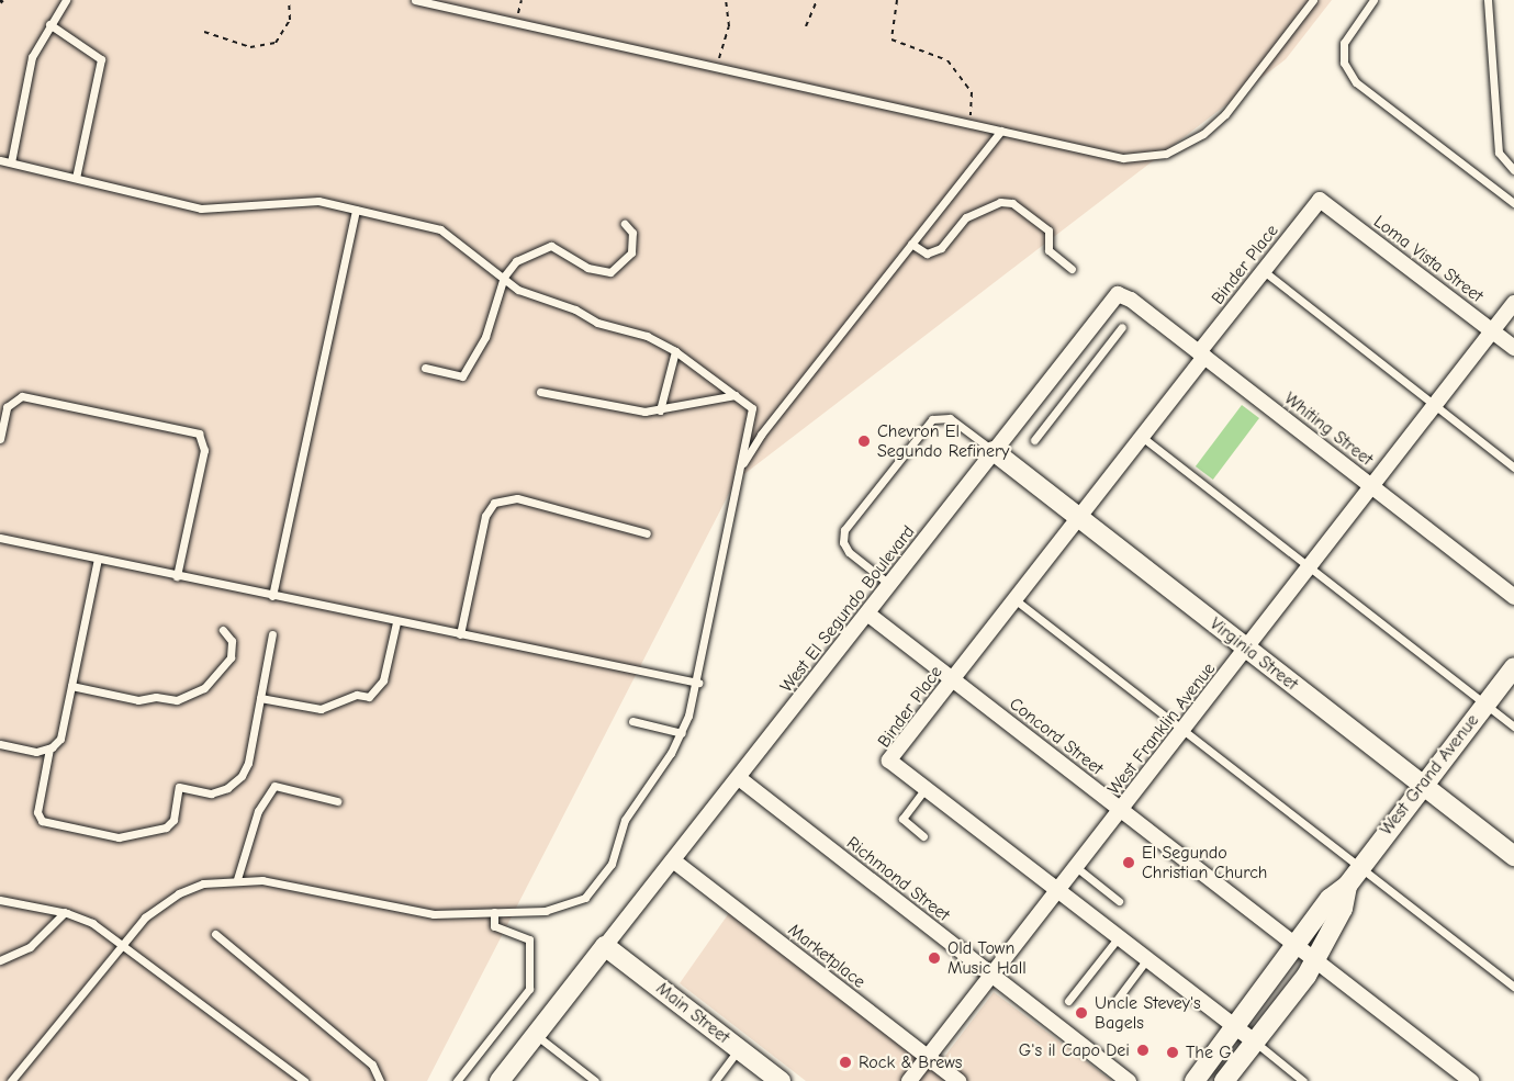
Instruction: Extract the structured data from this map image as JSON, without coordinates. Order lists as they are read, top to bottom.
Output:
{
  "streets": {
    "main road": ["Virginia Street", "West Grand Avenue", "Main Street"],
    "street": [
      "Loma Vista Street",
      "Binder Place",
      "Whiting Street",
      "West El Segundo Boulevard",
      "West Franklin Avenue",
      "Concord Street",
      "Richmond Street",
      "Marketplace"
    ]
  },
  "crossings": [
    ["Loma Vista Street", "Binder Place"],
    ["Loma Vista Street", "West Franklin Avenue"],
    ["Binder Place", "Whiting Street"],
    ["Binder Place", "Virginia Street"],
    ["Binder Place", "West Franklin Avenue"],
    ["Binder Place", "Concord Street"],
    ["Binder Place", "West Grand Avenue"],
    ["Whiting Street", "West El Segundo Boulevard"],
    ["Whiting Street", "West Franklin Avenue"],
    ["West El Segundo Boulevard", "Virginia Street"],
    ["West El Segundo Boulevard", "Concord Street"],
    ["West El Segundo Boulevard", "Richmond Street"],
    ["West El Segundo Boulevard", "Marketplace"],
    ["West El Segundo Boulevard", "Main Street"],
    ["Virginia Street", "West Franklin Avenue"],
    ["Virginia Street", "West Grand Avenue"],
    ["West Franklin Avenue", "Concord Street"],
    ["West Franklin Avenue", "Richmond Street"],
    ["West Franklin Avenue", "Marketplace"],
    ["Concord Street", "West Grand Avenue"]
  ],
  "places": [
    "Chevron El Segundo Refinery",
    "El Segundo Christian Church",
    "Old Town Music Hall",
    "Uncle Stevey's Bagels",
    "G's il Capo Dei",
    "The G",
    "Rock & Brews"
  ]
}
